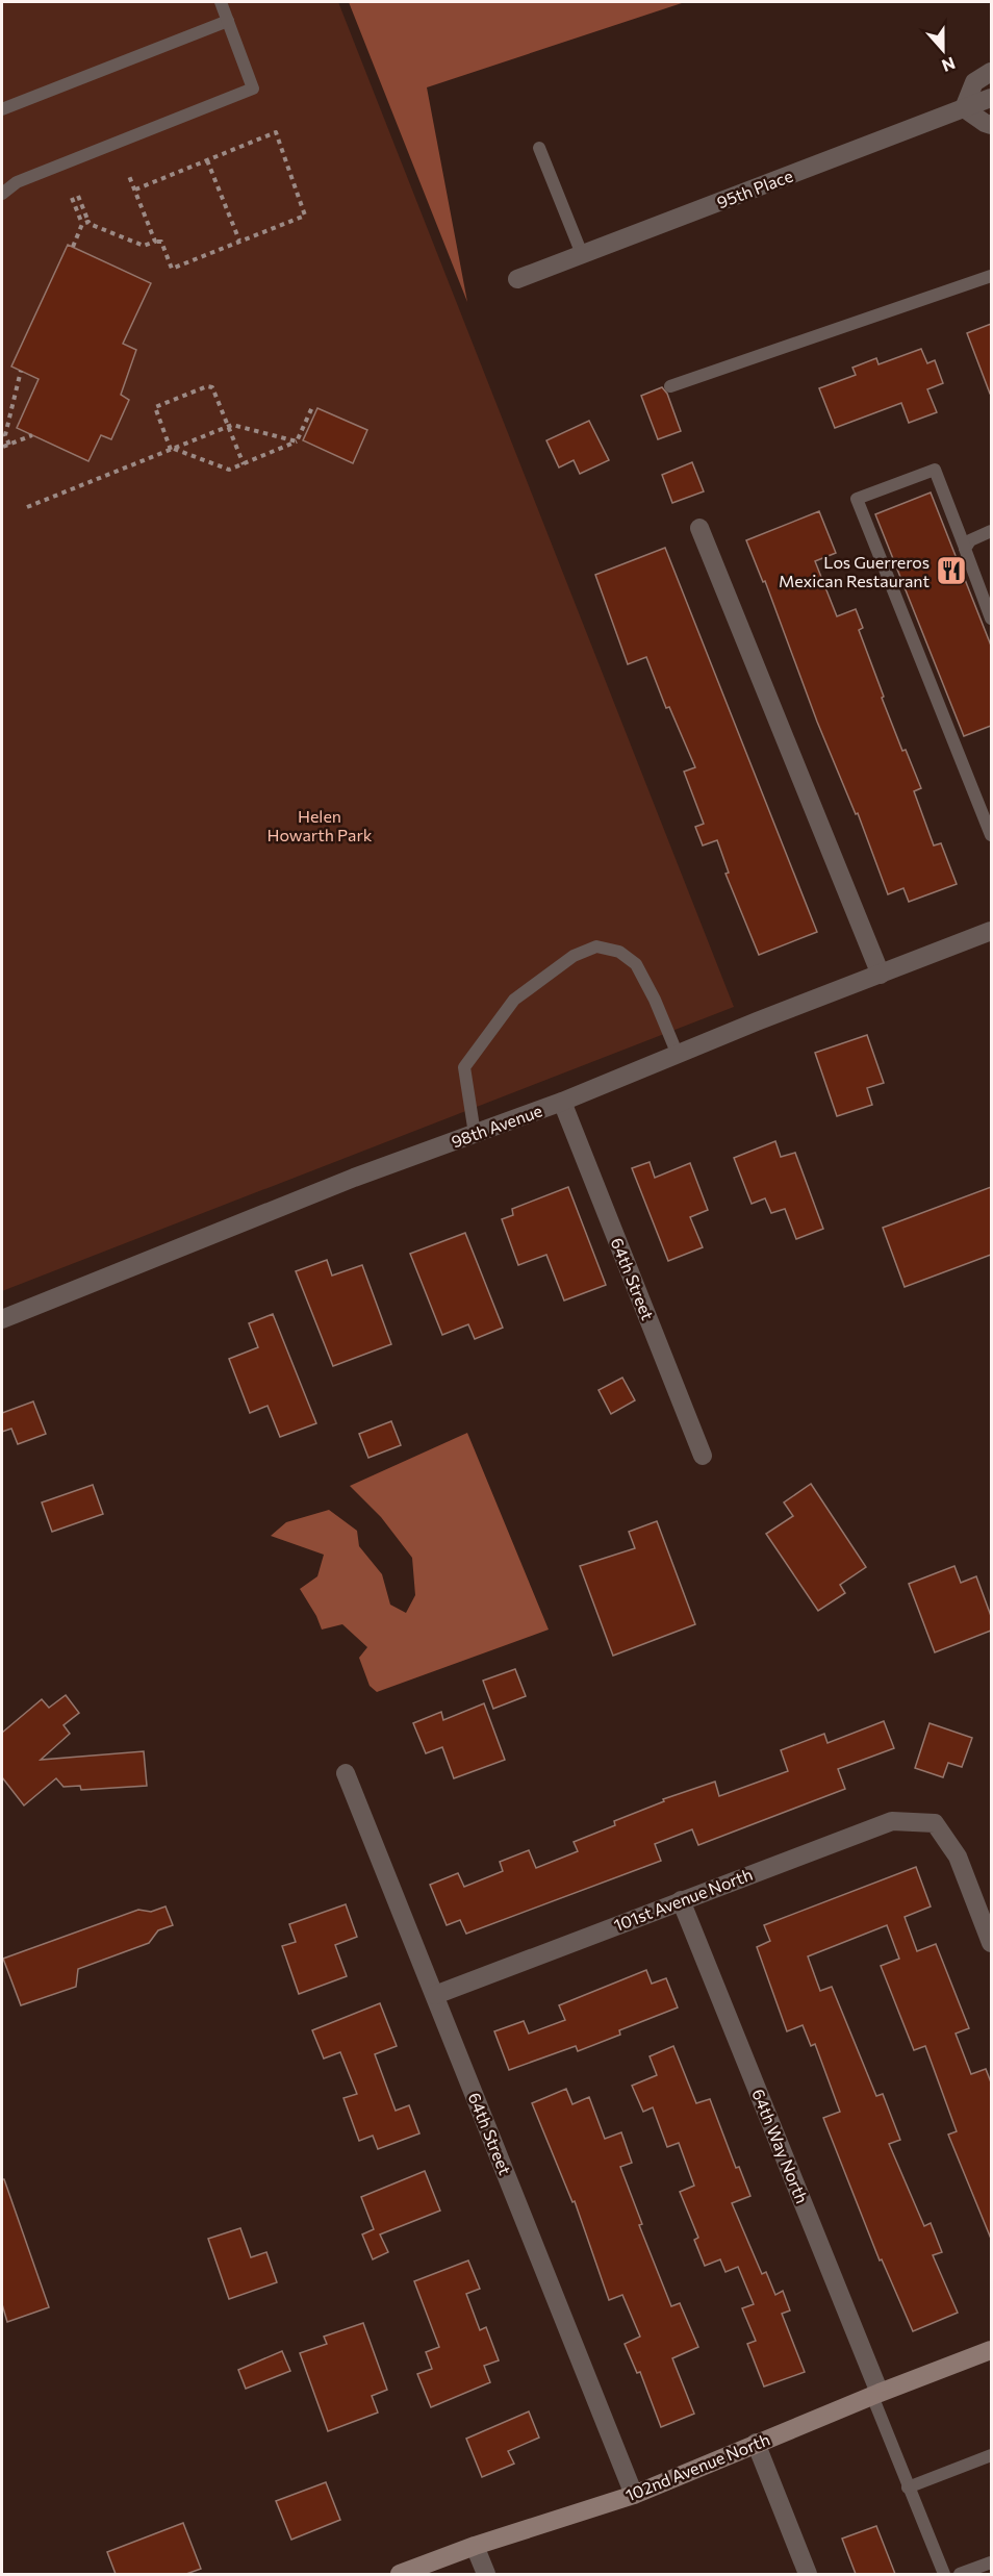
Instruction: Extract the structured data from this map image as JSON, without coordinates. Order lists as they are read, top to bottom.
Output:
{
  "streets": {
    "street": [
      "95th Place",
      "98th Avenue",
      "64th Street",
      "101st Avenue North",
      "64th Way North",
      "102nd Avenue North"
    ]
  },
  "crossings": [
    ["98th Avenue", "64th Street"],
    ["64th Street", "101st Avenue North"],
    ["64th Street", "102nd Avenue North"],
    ["101st Avenue North", "64th Way North"],
    ["64th Way North", "102nd Avenue North"]
  ],
  "parks": ["Helen Howarth Park"],
  "places": {
    "restaurant": ["Los Guerreros Mexican Restaurant"]
  },
  "north": "bottom"
}
